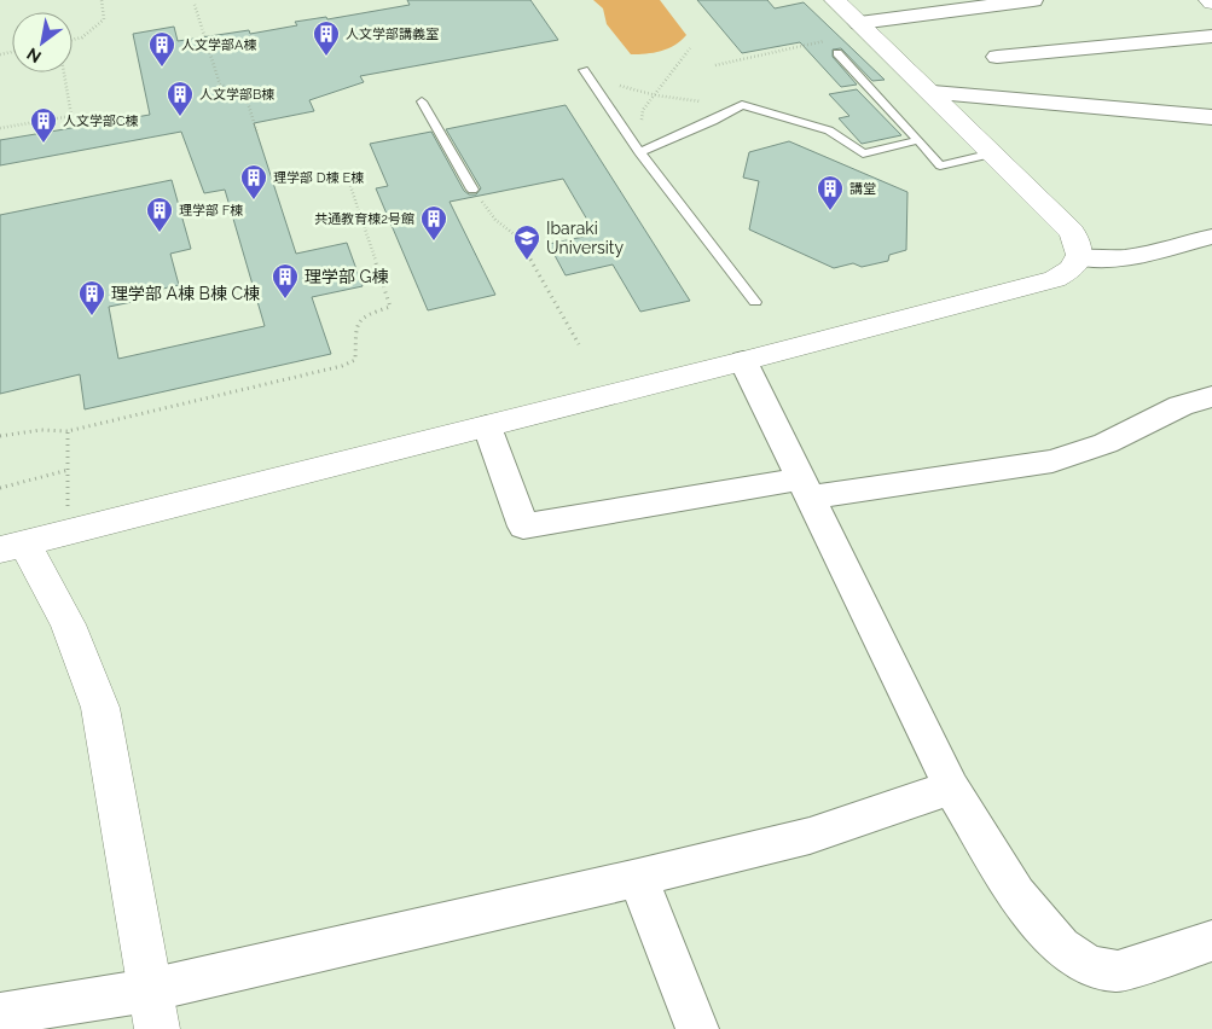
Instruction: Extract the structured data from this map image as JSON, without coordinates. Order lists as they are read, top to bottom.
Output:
{
  "places": {
    "building": [
      "人文学部講義室",
      "人文学部A棟",
      "人文学部B棟",
      "人文学部C棟",
      "理学部 D棟 E棟",
      "講堂",
      "理学部 F棟",
      "共通教育棟2号館",
      "理学部 G棟",
      "理学部 A棟 B棟 C棟"
    ],
    "school or university": ["Ibaraki University"]
  },
  "north": "bottom left"
}
